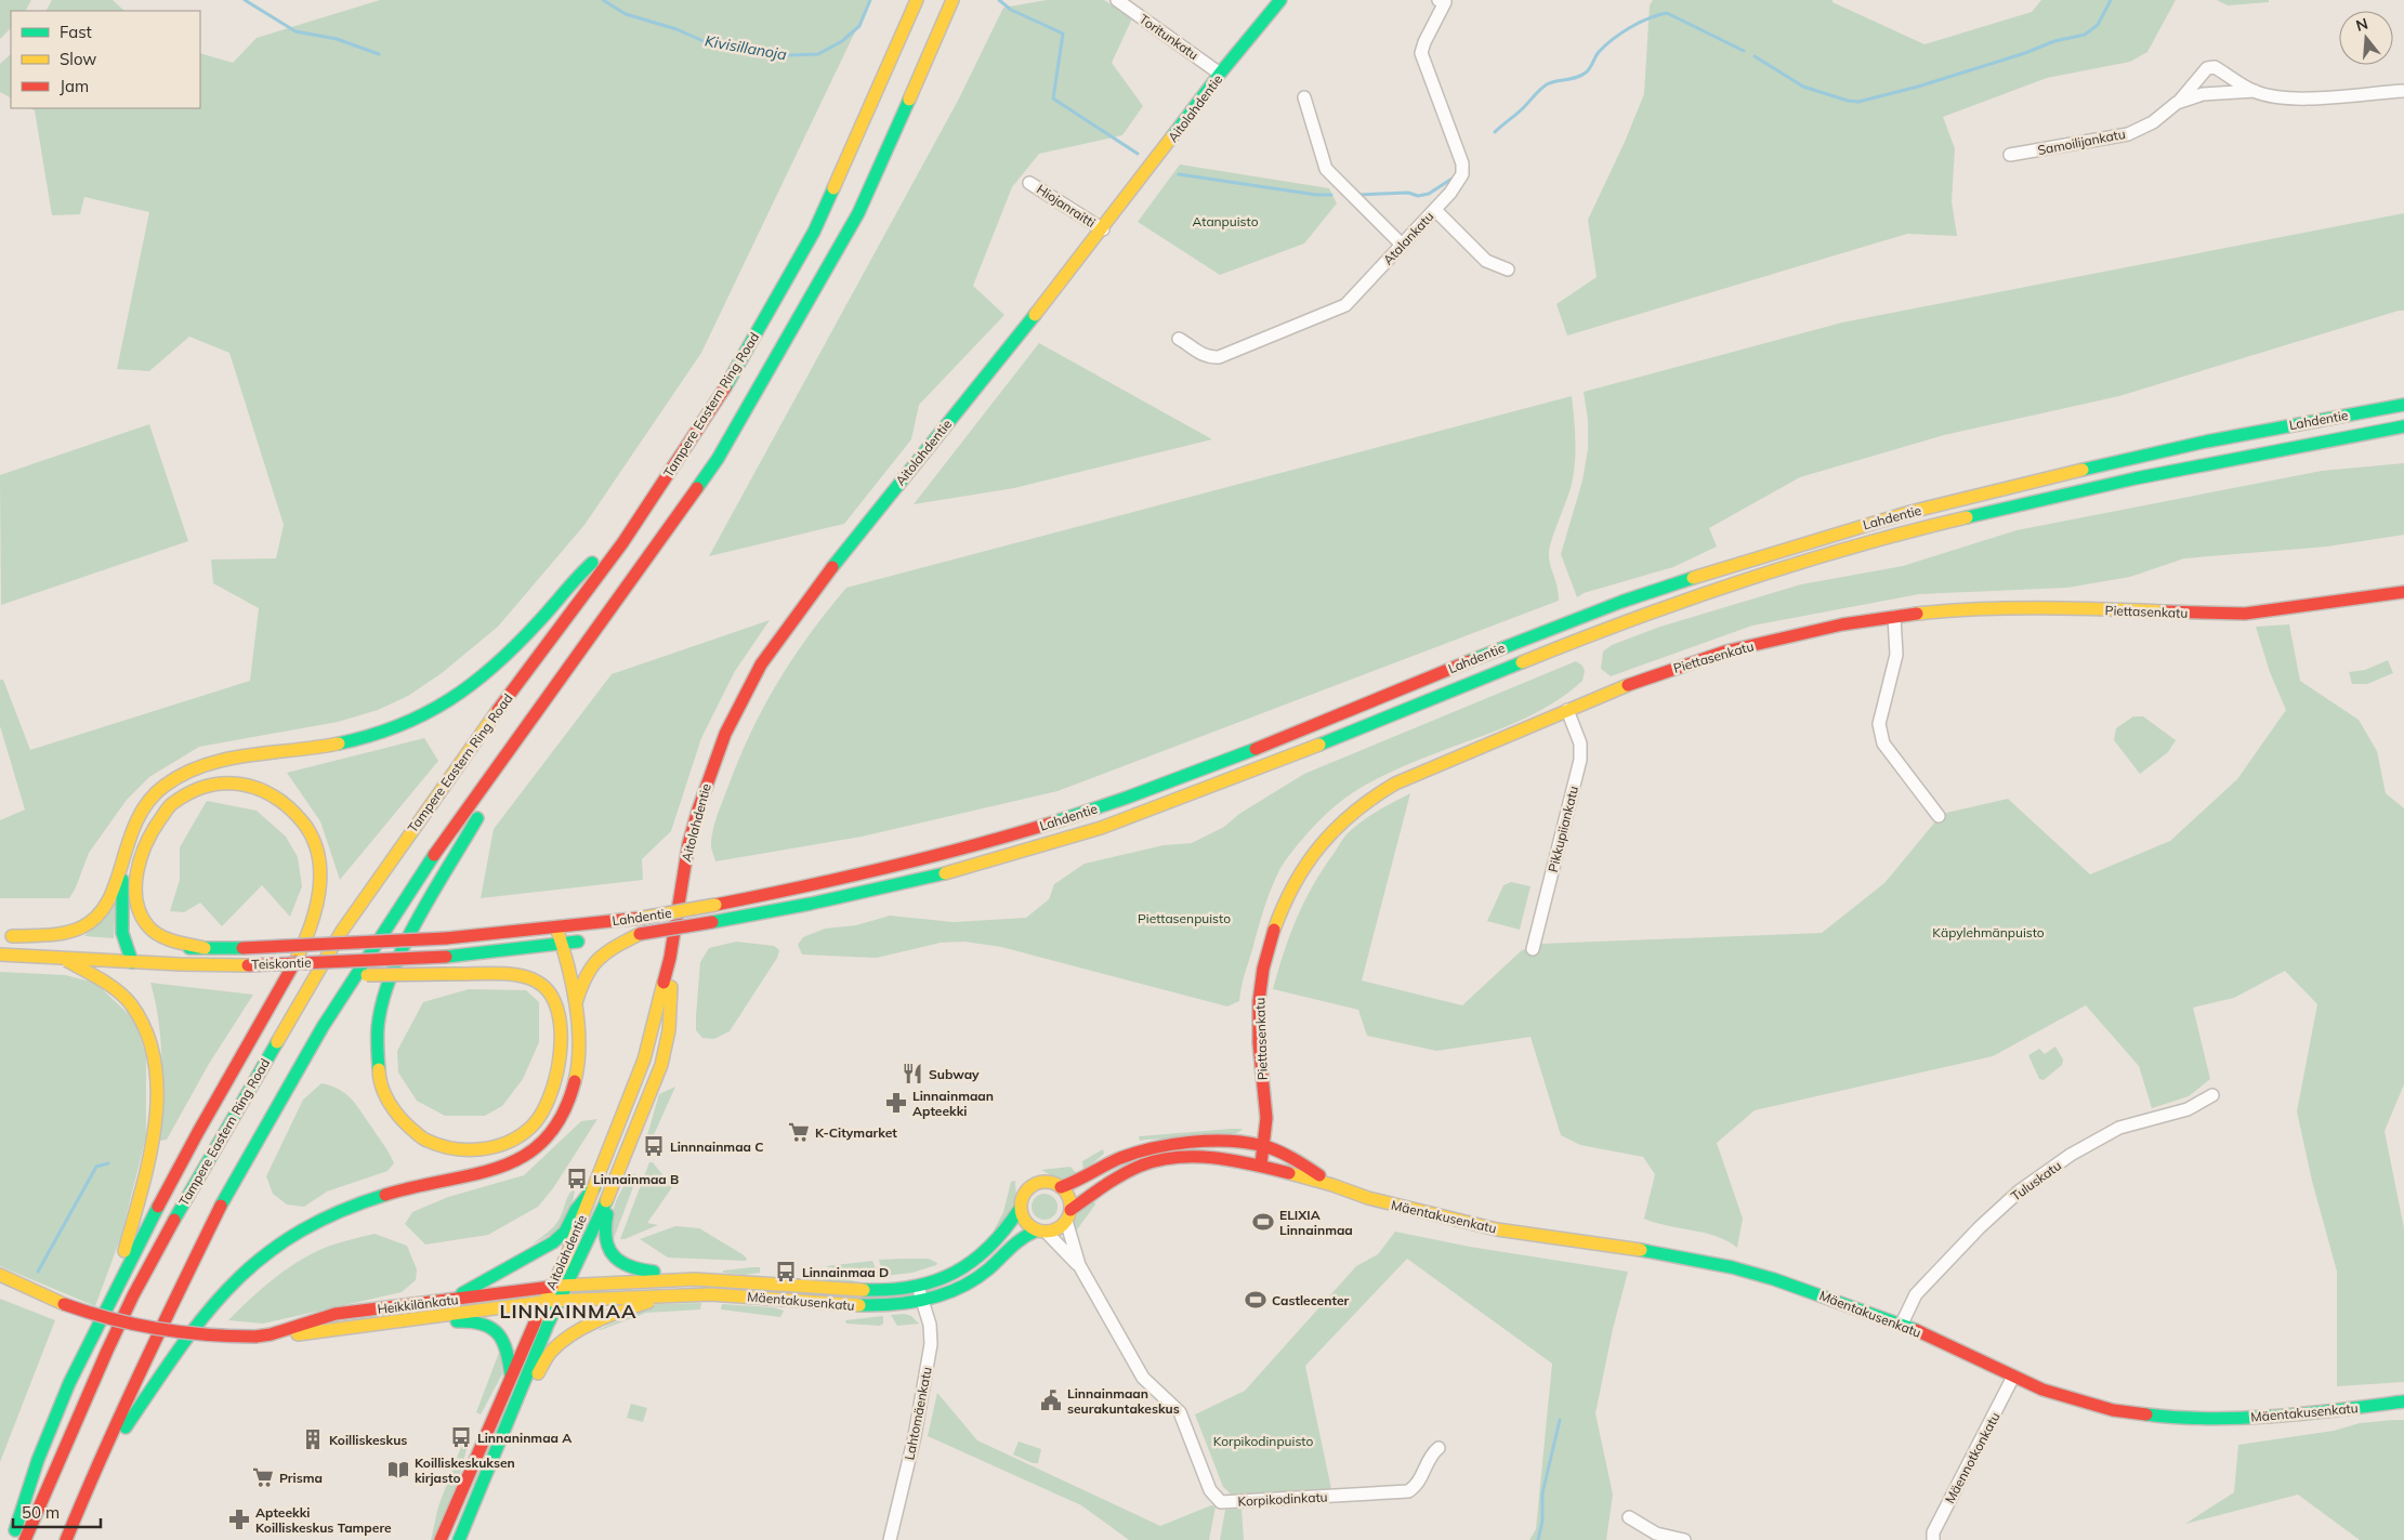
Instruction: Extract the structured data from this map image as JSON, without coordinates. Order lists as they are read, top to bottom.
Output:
{
  "streets": {
    "main road": [
      "Aitolahdentie",
      "Tampere Eastern Ring Road",
      "Lahdentie",
      "Piettasenkatu",
      "Teiskontie",
      "Mäentakusenkatu",
      "Heikkilänkatu"
    ],
    "street": [
      "Toritunkatu",
      "Samoilijankatu",
      "Hiojanraitti",
      "Atalankatu",
      "Pikkupiiankatu",
      "Tuluskatu",
      "Lahtomäenkatu",
      "Mäennotkonkatu",
      "Korpikodinkatu"
    ]
  },
  "crossings": [
    ["Toritunkatu", "Aitolahdentie"],
    ["Aitolahdentie", "Hiojanraitti"],
    ["Aitolahdentie", "Mäentakusenkatu"],
    ["Aitolahdentie", "Heikkilänkatu"],
    ["Lahdentie", "Teiskontie"],
    ["Piettasenkatu", "Pikkupiiankatu"],
    ["Piettasenkatu", "Mäentakusenkatu"],
    ["Tuluskatu", "Mäentakusenkatu"],
    ["Mäentakusenkatu", "Heikkilänkatu"],
    ["Mäentakusenkatu", "Lahtomäenkatu"],
    ["Mäentakusenkatu", "Mäennotkonkatu"],
    ["Mäentakusenkatu", "Korpikodinkatu"]
  ],
  "districts": ["LINNAINMAA"],
  "water": ["Kivisillanoja"],
  "parks": [
    "Atanpuisto",
    "Piettasenpuisto",
    "Käpylehmänpuisto",
    "Korpikodinpuisto"
  ],
  "places": {
    "restaurant": ["Subway"],
    "pharmacy": ["Linnainmaan Apteekki", "Apteekki Koilliskeskus Tampere"],
    "supermarket": ["K-Citymarket", "Prisma"],
    "bus stop": [
      "Linnnainmaa C",
      "Linnainmaa B",
      "Linnainmaa D",
      "Linnaninmaa A"
    ],
    "sports": ["ELIXIA Linnainmaa", "Castlecenter"],
    "public building": ["Linnainmaan seurakuntakeskus"],
    "building": ["Koilliskeskus"],
    "library": ["Koilliskeskuksen kirjasto"]
  },
  "legend": ["Fast", "Slow", "Jam"],
  "scale_bar": "50 m",
  "north": "top"
}
